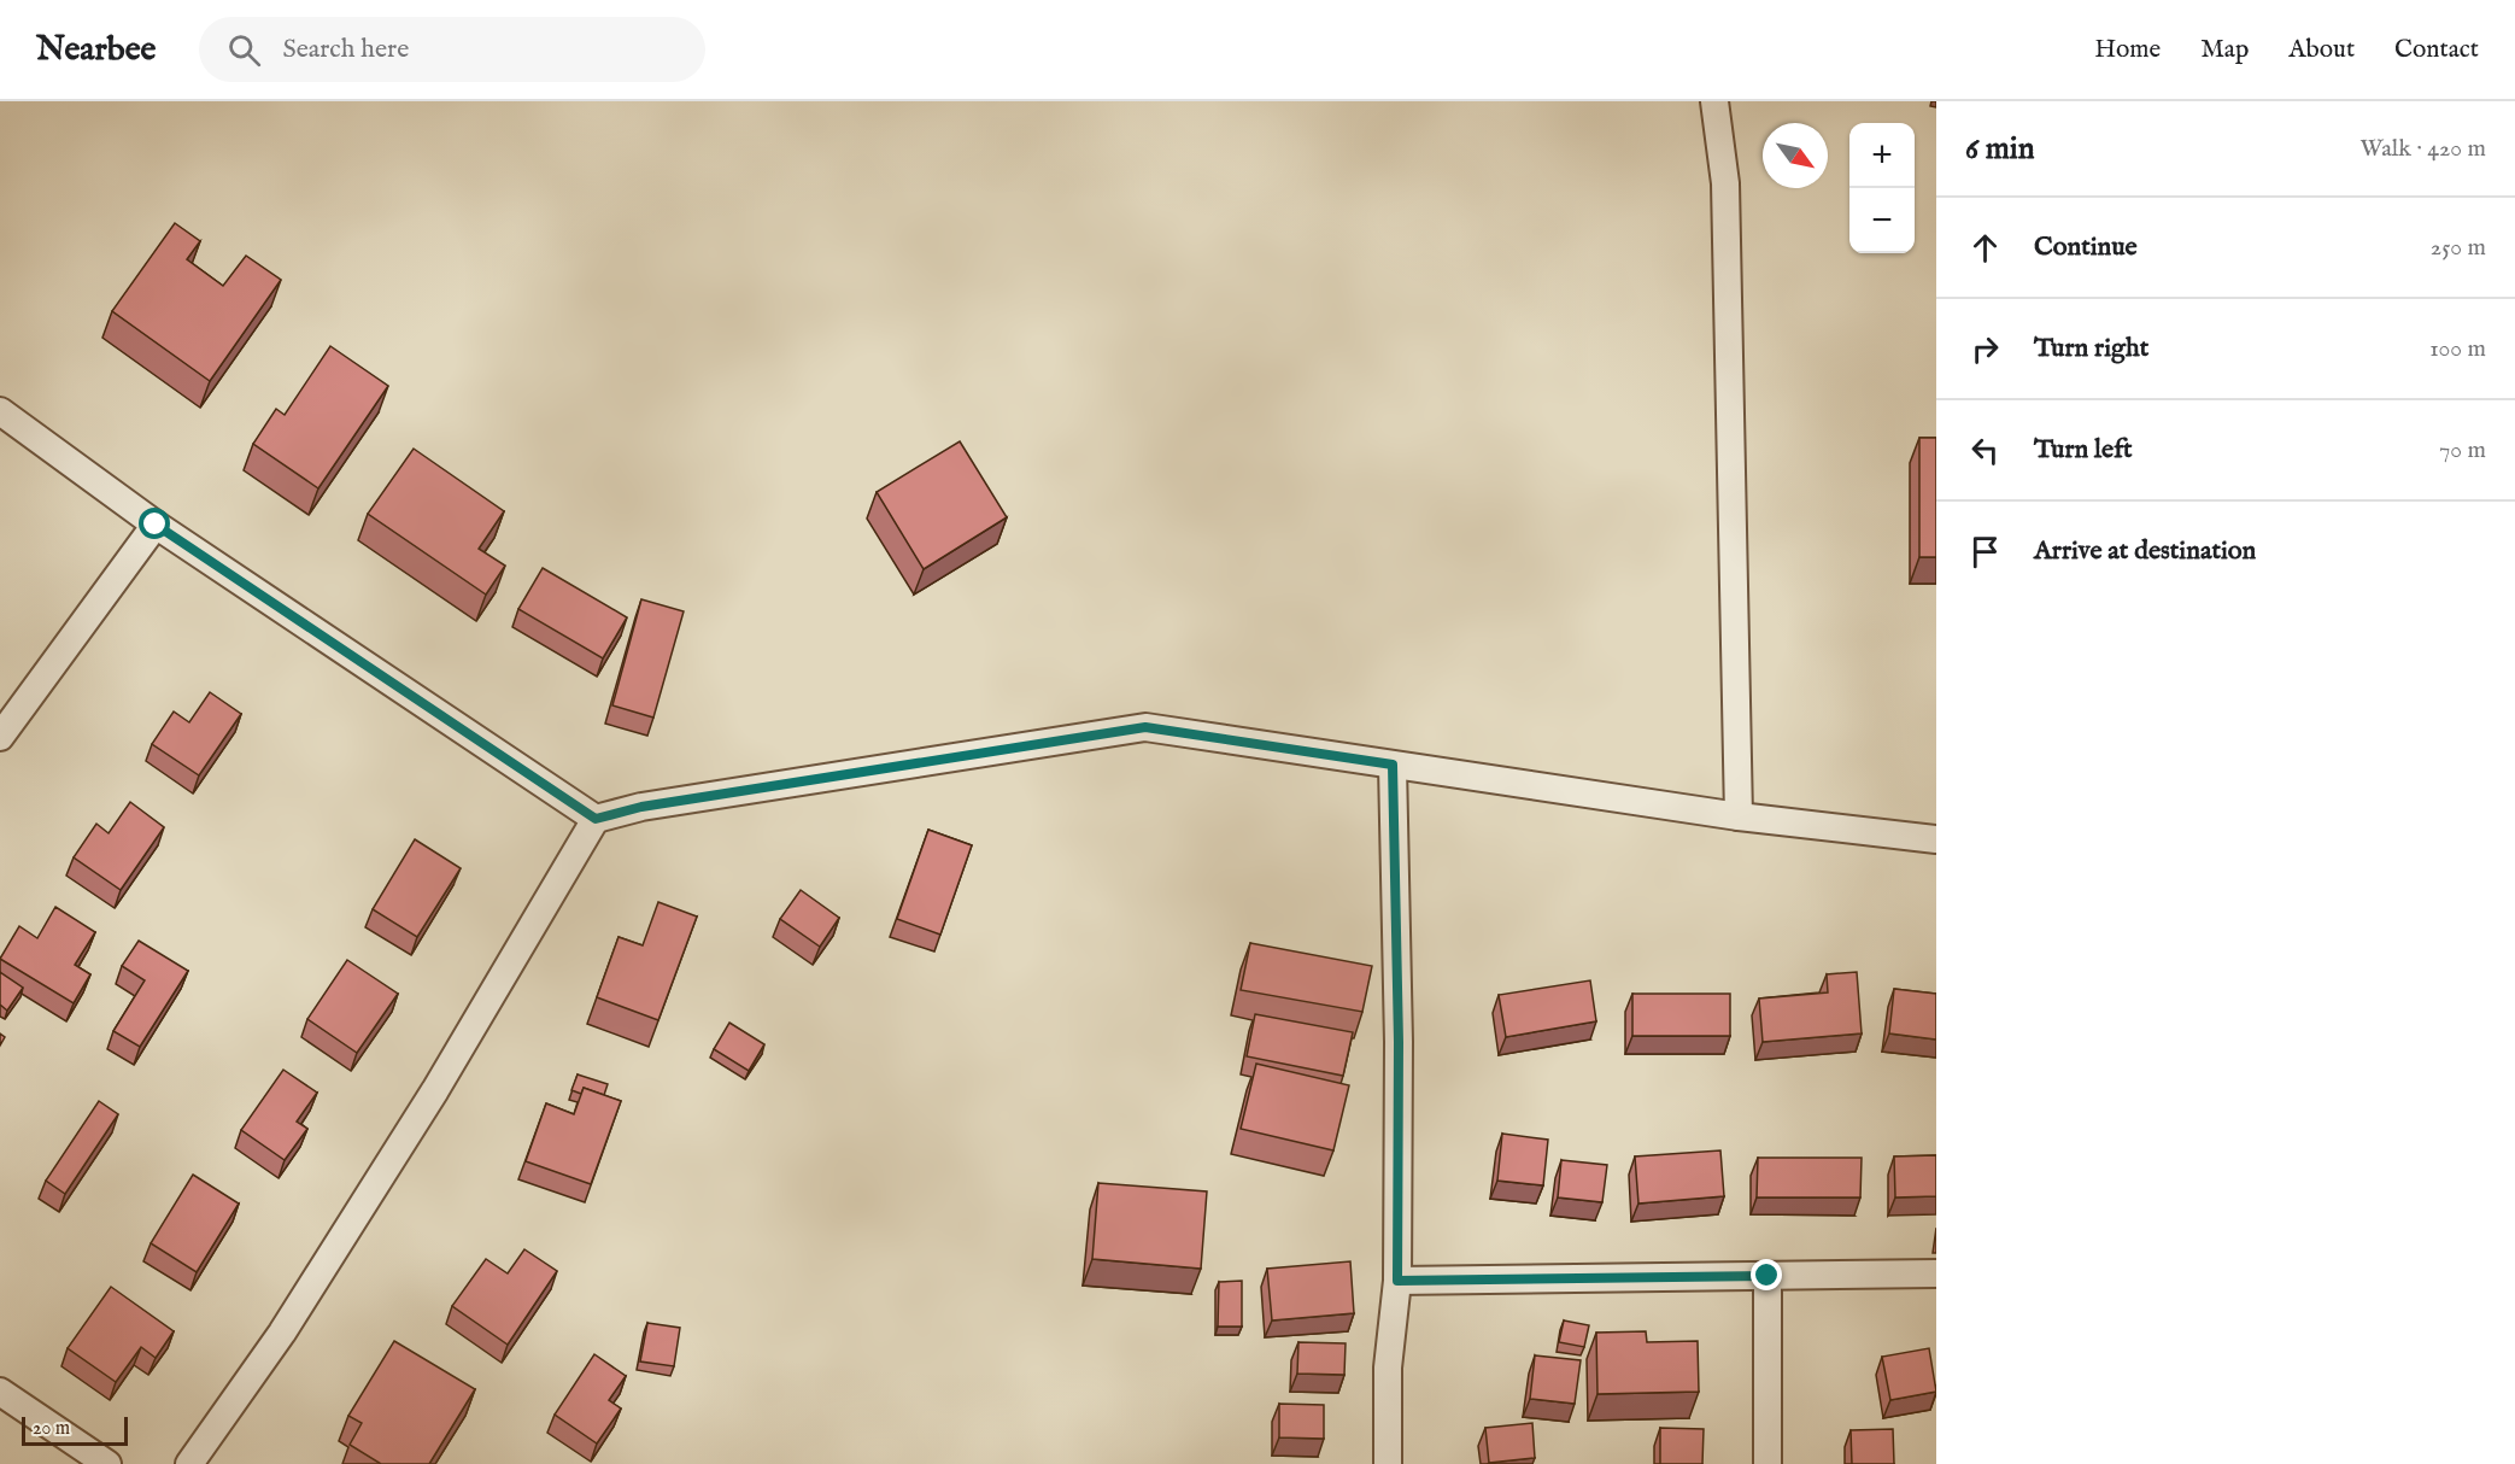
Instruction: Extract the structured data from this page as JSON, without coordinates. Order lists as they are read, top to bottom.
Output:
{
  "scale_bar": "20 m",
  "north": "bottom right",
  "page": {
    "header": "Nearbee",
    "search": "Search here",
    "nav": [
      "Home",
      "Map",
      "About",
      "Contact"
    ],
    "heading": ["6 min", "Walk · 420 m"],
    "map_buttons": ["+", "−"],
    "list": [
      ["Continue", "250 m"],
      ["Turn right", "100 m"],
      ["Turn left", "70 m"],
      "Arrive at destination"
    ],
    "scale": "20 m"
  }
}
